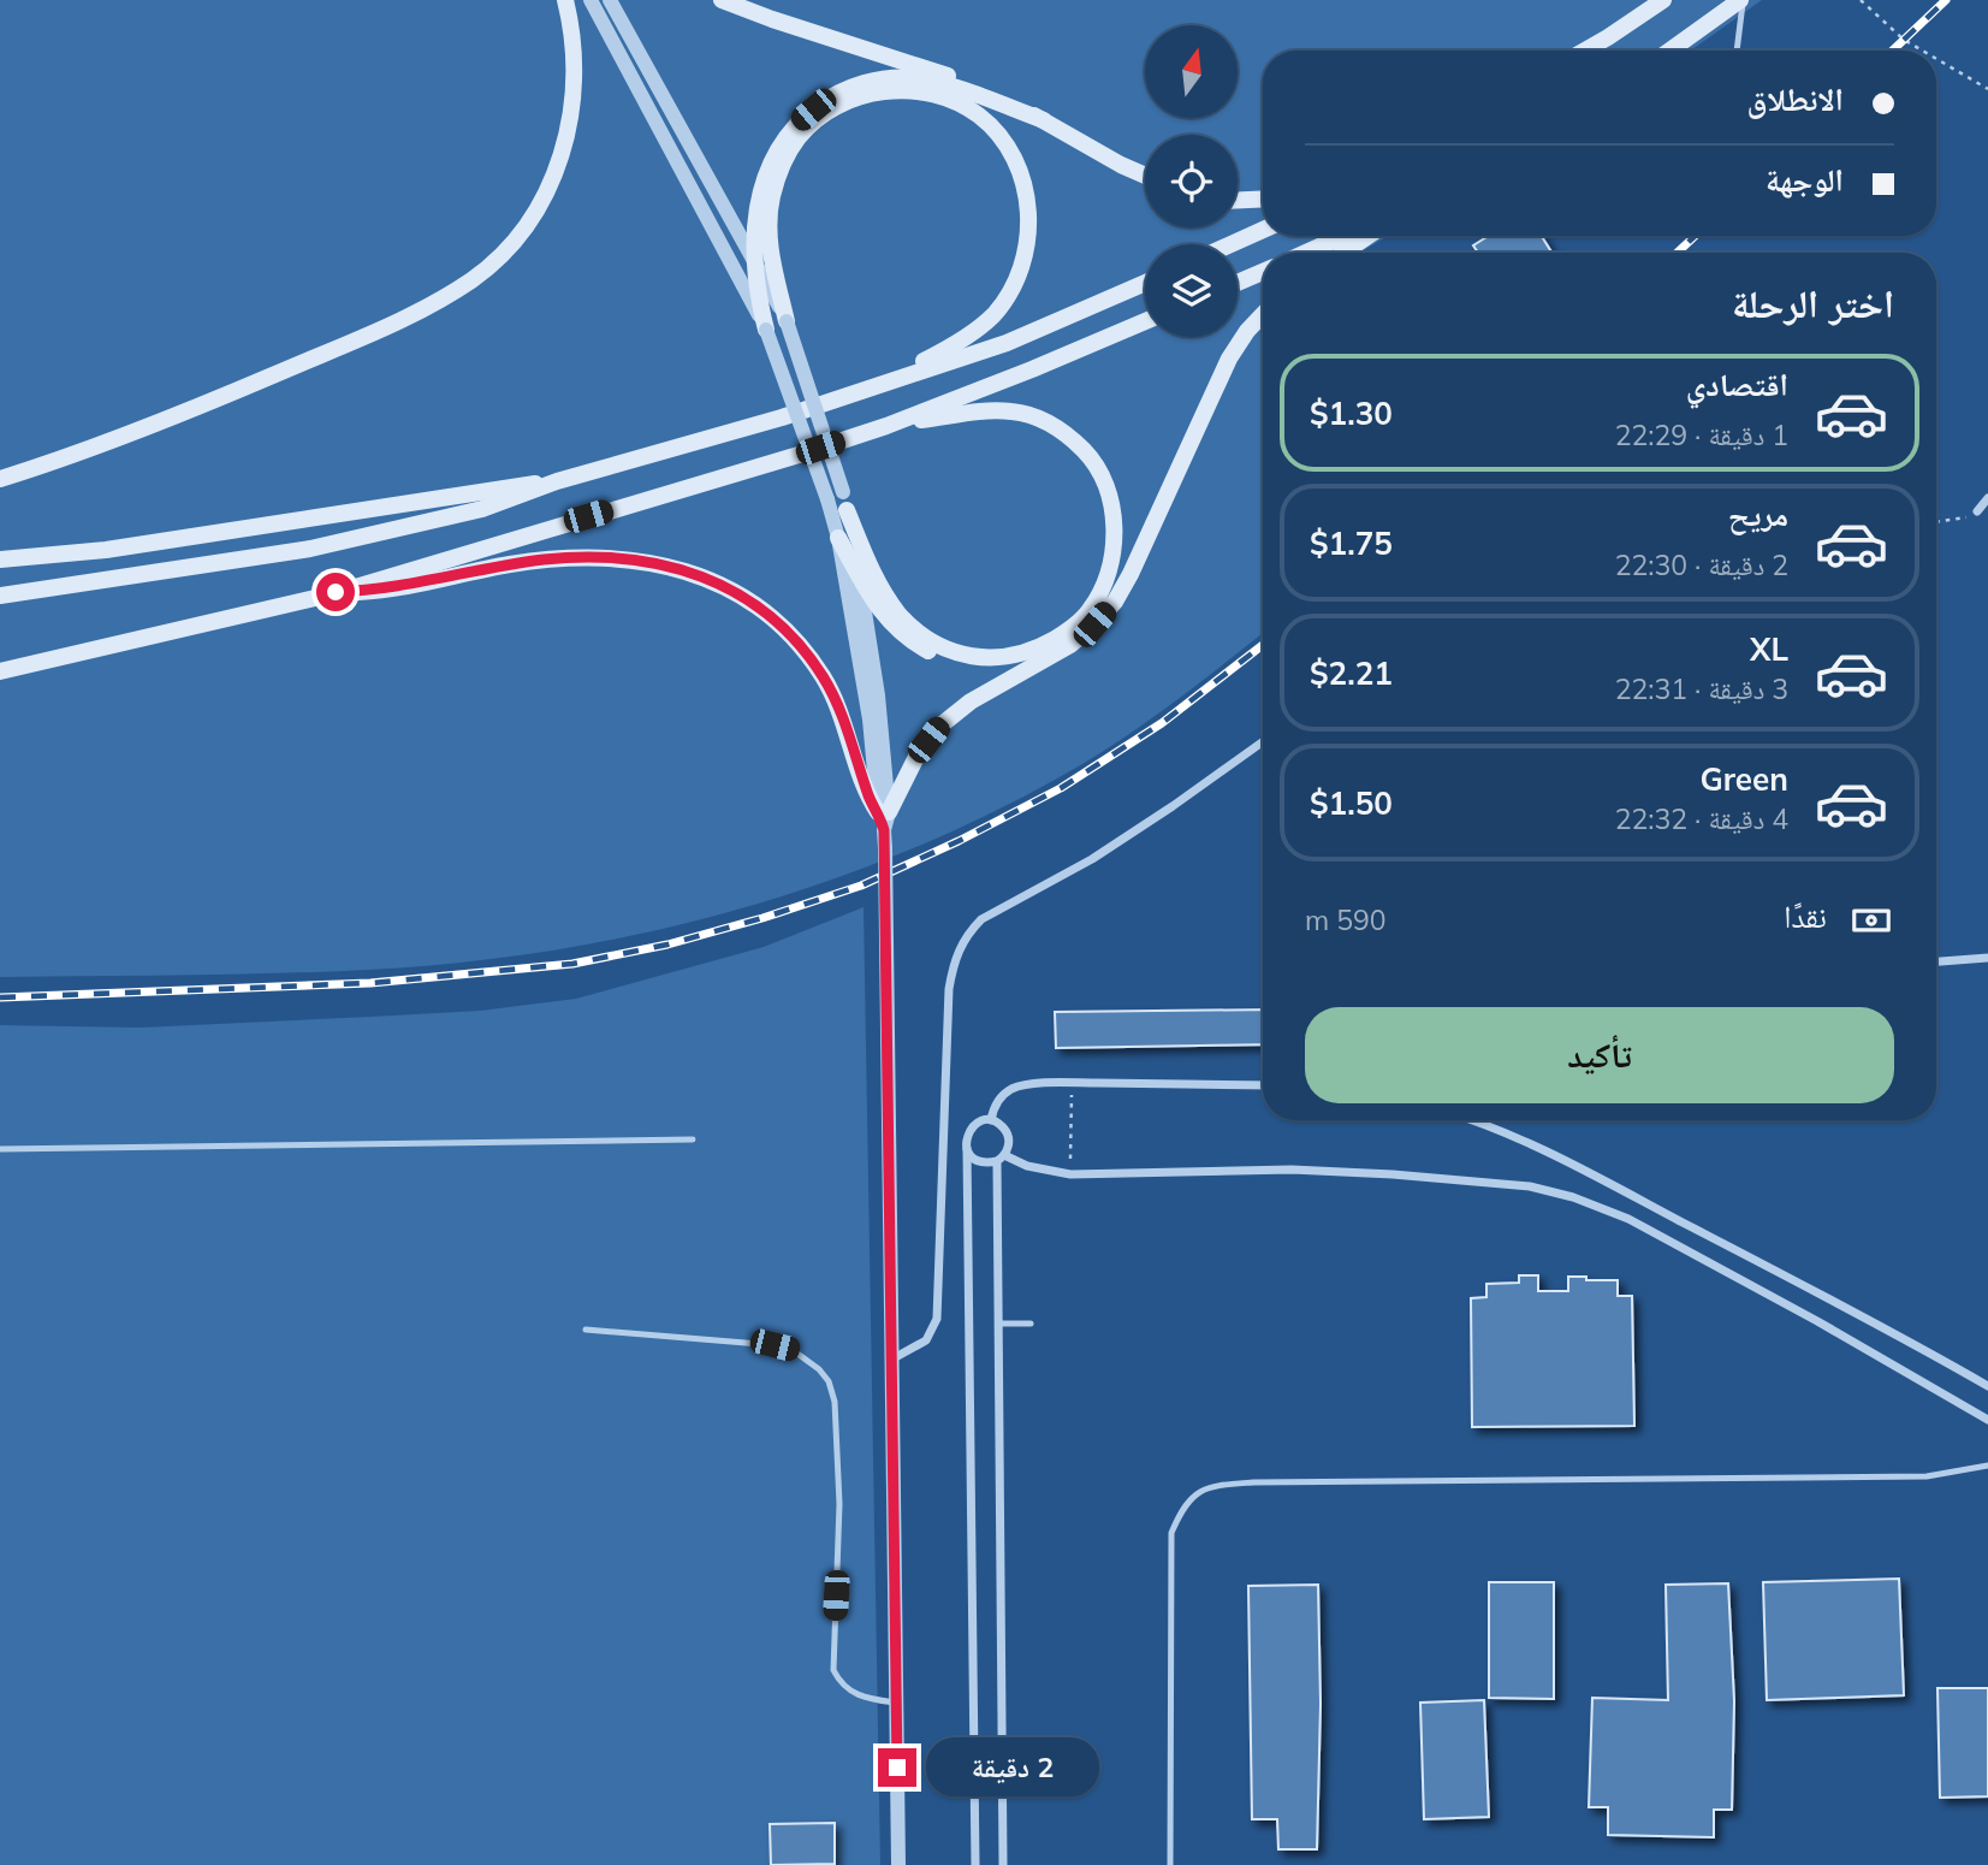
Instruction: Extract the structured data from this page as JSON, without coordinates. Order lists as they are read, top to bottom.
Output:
{
  "north": "top",
  "page": {
    "banner": ["الانطلاق", "الوجهة"],
    "heading": "اختر الرحلة",
    "list": [
      {
        "name": "اقتصادي",
        "note": "1 دقيقة · 22:29",
        "value": "$1.30"
      },
      {
        "name": "مريح",
        "note": "2 دقيقة · 22:30",
        "value": "$1.75"
      },
      {
        "name": "XL",
        "note": "3 دقيقة · 22:31",
        "value": "$2.21"
      },
      {
        "name": "Green",
        "note": "4 دقيقة · 22:32",
        "value": "$1.50"
      }
    ],
    "pay": ["نقدًا", "590 m"],
    "buttons": "تأكيد",
    "bubble": "2 دقيقة"
  }
}
